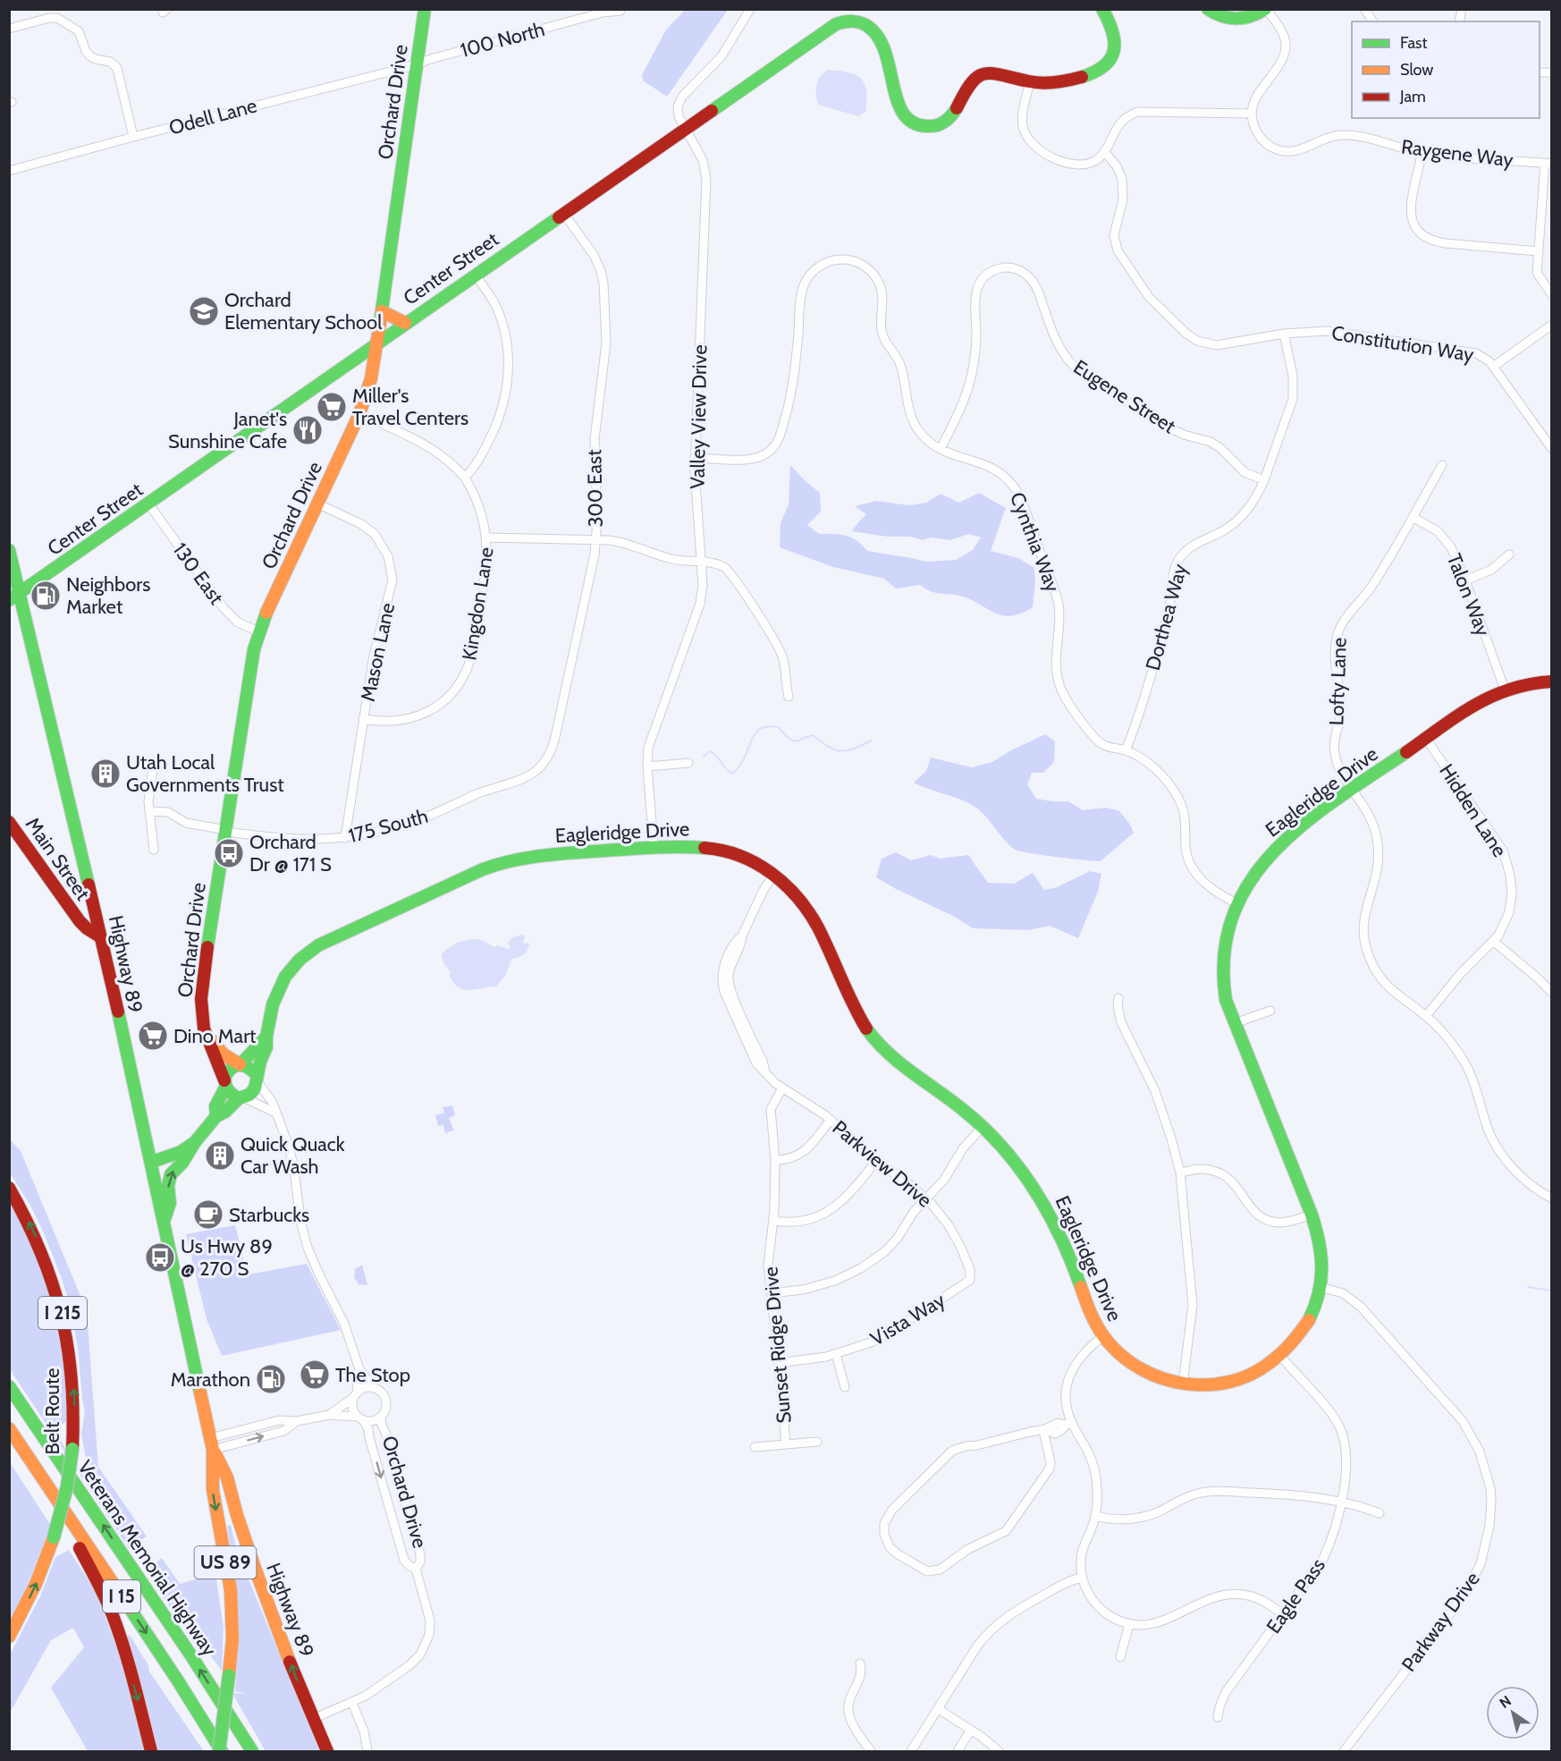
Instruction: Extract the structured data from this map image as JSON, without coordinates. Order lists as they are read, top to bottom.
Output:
{
  "streets": {
    "main road": [
      "Orchard Drive",
      "Center Street",
      "Eagleridge Drive",
      "Main Street",
      "Highway 89",
      "I 215",
      "Belt Route",
      "Veterans Memorial Highway",
      "US 89",
      "I 15"
    ],
    "street": [
      "100 North",
      "Odell Lane",
      "Raygene Way",
      "Constitution Way",
      "Eugene Street",
      "Valley View Drive",
      "300 East",
      "Cynthia Way",
      "130 East",
      "Talon Way",
      "Kingdon Lane",
      "Dorthea Way",
      "Mason Lane",
      "Lofty Lane",
      "Hidden Lane",
      "175 South",
      "Parkview Drive",
      "Vista Way",
      "Sunset Ridge Drive",
      "Eagle Pass",
      "Parkway Drive"
    ]
  },
  "crossings": [
    ["100 North", "Orchard Drive"],
    ["100 North", "Odell Lane"],
    ["Orchard Drive", "Odell Lane"],
    ["Orchard Drive", "Center Street"],
    ["Orchard Drive", "130 East"],
    ["Orchard Drive", "Kingdon Lane"],
    ["Orchard Drive", "Mason Lane"],
    ["Orchard Drive", "Eagleridge Drive"],
    ["Orchard Drive", "175 South"],
    ["Orchard Drive", "Highway 89"],
    ["Center Street", "Valley View Drive"],
    ["Center Street", "300 East"],
    ["Center Street", "130 East"],
    ["Center Street", "Highway 89"],
    ["Constitution Way", "Dorthea Way"],
    ["Eugene Street", "Cynthia Way"],
    ["Eugene Street", "Dorthea Way"],
    ["Valley View Drive", "Cynthia Way"],
    ["Valley View Drive", "Eagleridge Drive"],
    ["300 East", "175 South"],
    ["Cynthia Way", "Dorthea Way"],
    ["Cynthia Way", "Eagleridge Drive"],
    ["Talon Way", "Lofty Lane"],
    ["Talon Way", "Eagleridge Drive"],
    ["Kingdon Lane", "Mason Lane"],
    ["Mason Lane", "175 South"],
    ["Lofty Lane", "Eagleridge Drive"],
    ["Lofty Lane", "Hidden Lane"],
    ["Eagleridge Drive", "Hidden Lane"],
    ["Eagleridge Drive", "Parkview Drive"],
    ["Eagleridge Drive", "Eagle Pass"],
    ["Eagleridge Drive", "Parkway Drive"],
    ["Main Street", "Highway 89"],
    ["Highway 89", "I 15"],
    ["Parkview Drive", "Vista Way"],
    ["Parkview Drive", "Sunset Ridge Drive"],
    ["Vista Way", "Sunset Ridge Drive"]
  ],
  "places": {
    "school or university": ["Orchard Elementary School"],
    "supermarket": ["Miller's Travel Centers", "Dino Mart", "The Stop"],
    "restaurant": ["Janet's Sunshine Cafe"],
    "fuel station": ["Neighbors Market", "Marathon"],
    "building": ["Utah Local Governments Trust", "Quick Quack Car Wash"],
    "bus stop": ["Orchard Dr @ 171 S", "Us Hwy 89 @ 270 S"],
    "cafe": ["Starbucks"]
  },
  "legend": ["Fast", "Slow", "Jam"],
  "north": "top left"
}
